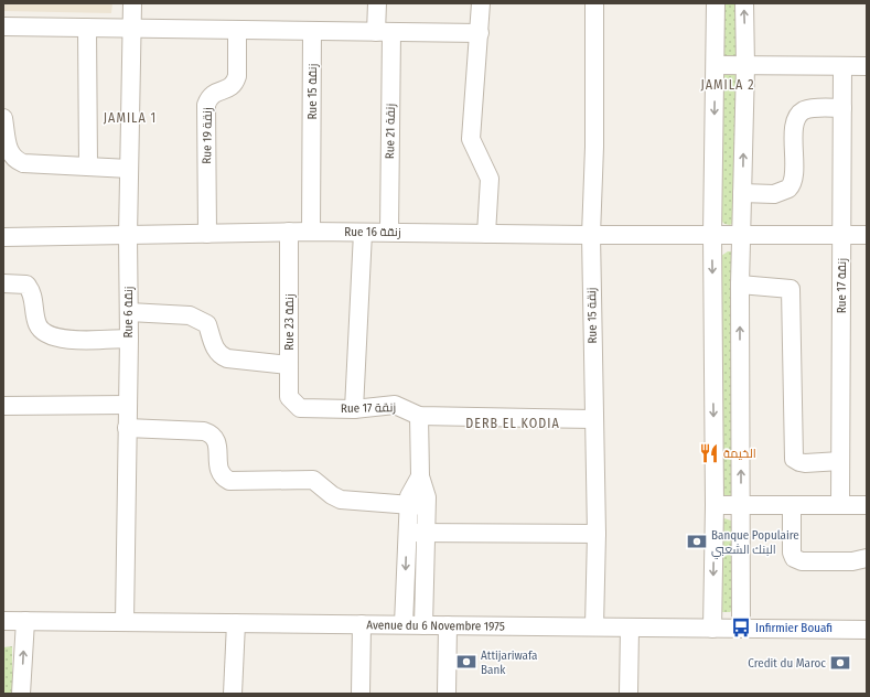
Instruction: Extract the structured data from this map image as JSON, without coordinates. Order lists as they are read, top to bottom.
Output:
{
  "streets": {
    "street": [
      "Rue 15 زنقة",
      "Rue 21 زنقة",
      "Rue 19 زنقة",
      "Rue 16 زنقة",
      "Rue 17 زنقة",
      "Rue 6 زنقة",
      "Rue 23 زنقة",
      "Avenue du 6 Novembre 1975"
    ]
  },
  "crossings": [
    ["Rue 15 زنقة", "Rue 16 زنقة"],
    ["Rue 15 زنقة", "Rue 17 زنقة"],
    ["Rue 15 زنقة", "Avenue du 6 Novembre 1975"],
    ["Rue 21 زنقة", "Rue 16 زنقة"],
    ["Rue 19 زنقة", "Rue 16 زنقة"],
    ["Rue 16 زنقة", "Rue 6 زنقة"],
    ["Rue 16 زنقة", "Rue 23 زنقة"],
    ["Rue 17 زنقة", "Rue 23 زنقة"],
    ["Rue 6 زنقة", "Avenue du 6 Novembre 1975"]
  ],
  "districts": ["JAMILA 2", "JAMILA 1", "DERB EL KODIA"],
  "places": {
    "restaurant": ["الخيمة"],
    "bank": ["Banque Populaire البنك الشعبي", "Attijariwafa Bank", "Credit du Maroc"],
    "bus stop": ["Infirmier Bouafi"]
  }
}
